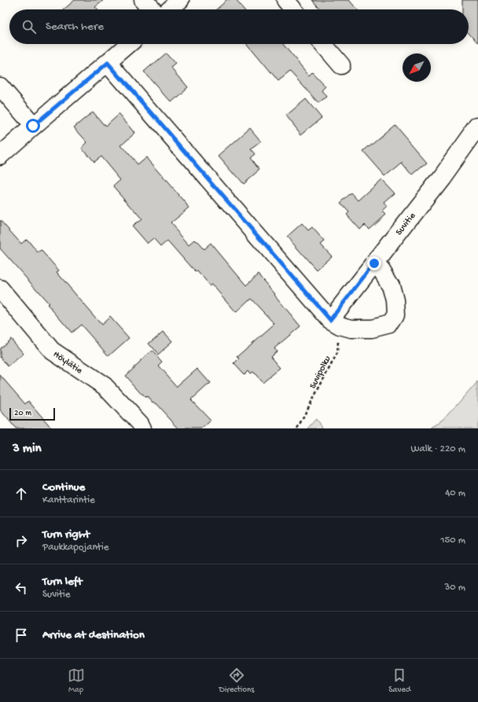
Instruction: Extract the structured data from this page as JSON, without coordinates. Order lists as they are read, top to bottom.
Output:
{
  "streets": {
    "street": ["Suvitie", "Höylätie"],
    "path": ["Suvipolku"]
  },
  "crossings": [
    ["Suvitie", "Suvipolku"]
  ],
  "scale_bar": "20 m",
  "north": "bottom left",
  "page": {
    "search": "Search here",
    "scale": "20 m",
    "heading": ["3 min", "Walk · 220 m"],
    "list": [
      ["Continue", "Kanttarintie", "40 m"],
      ["Turn right", "Paukkapojantie", "150 m"],
      ["Turn left", "Suvitie", "30 m"],
      "Arrive at destination"
    ],
    "nav": ["Map", "Directions", "Saved"]
  }
}
